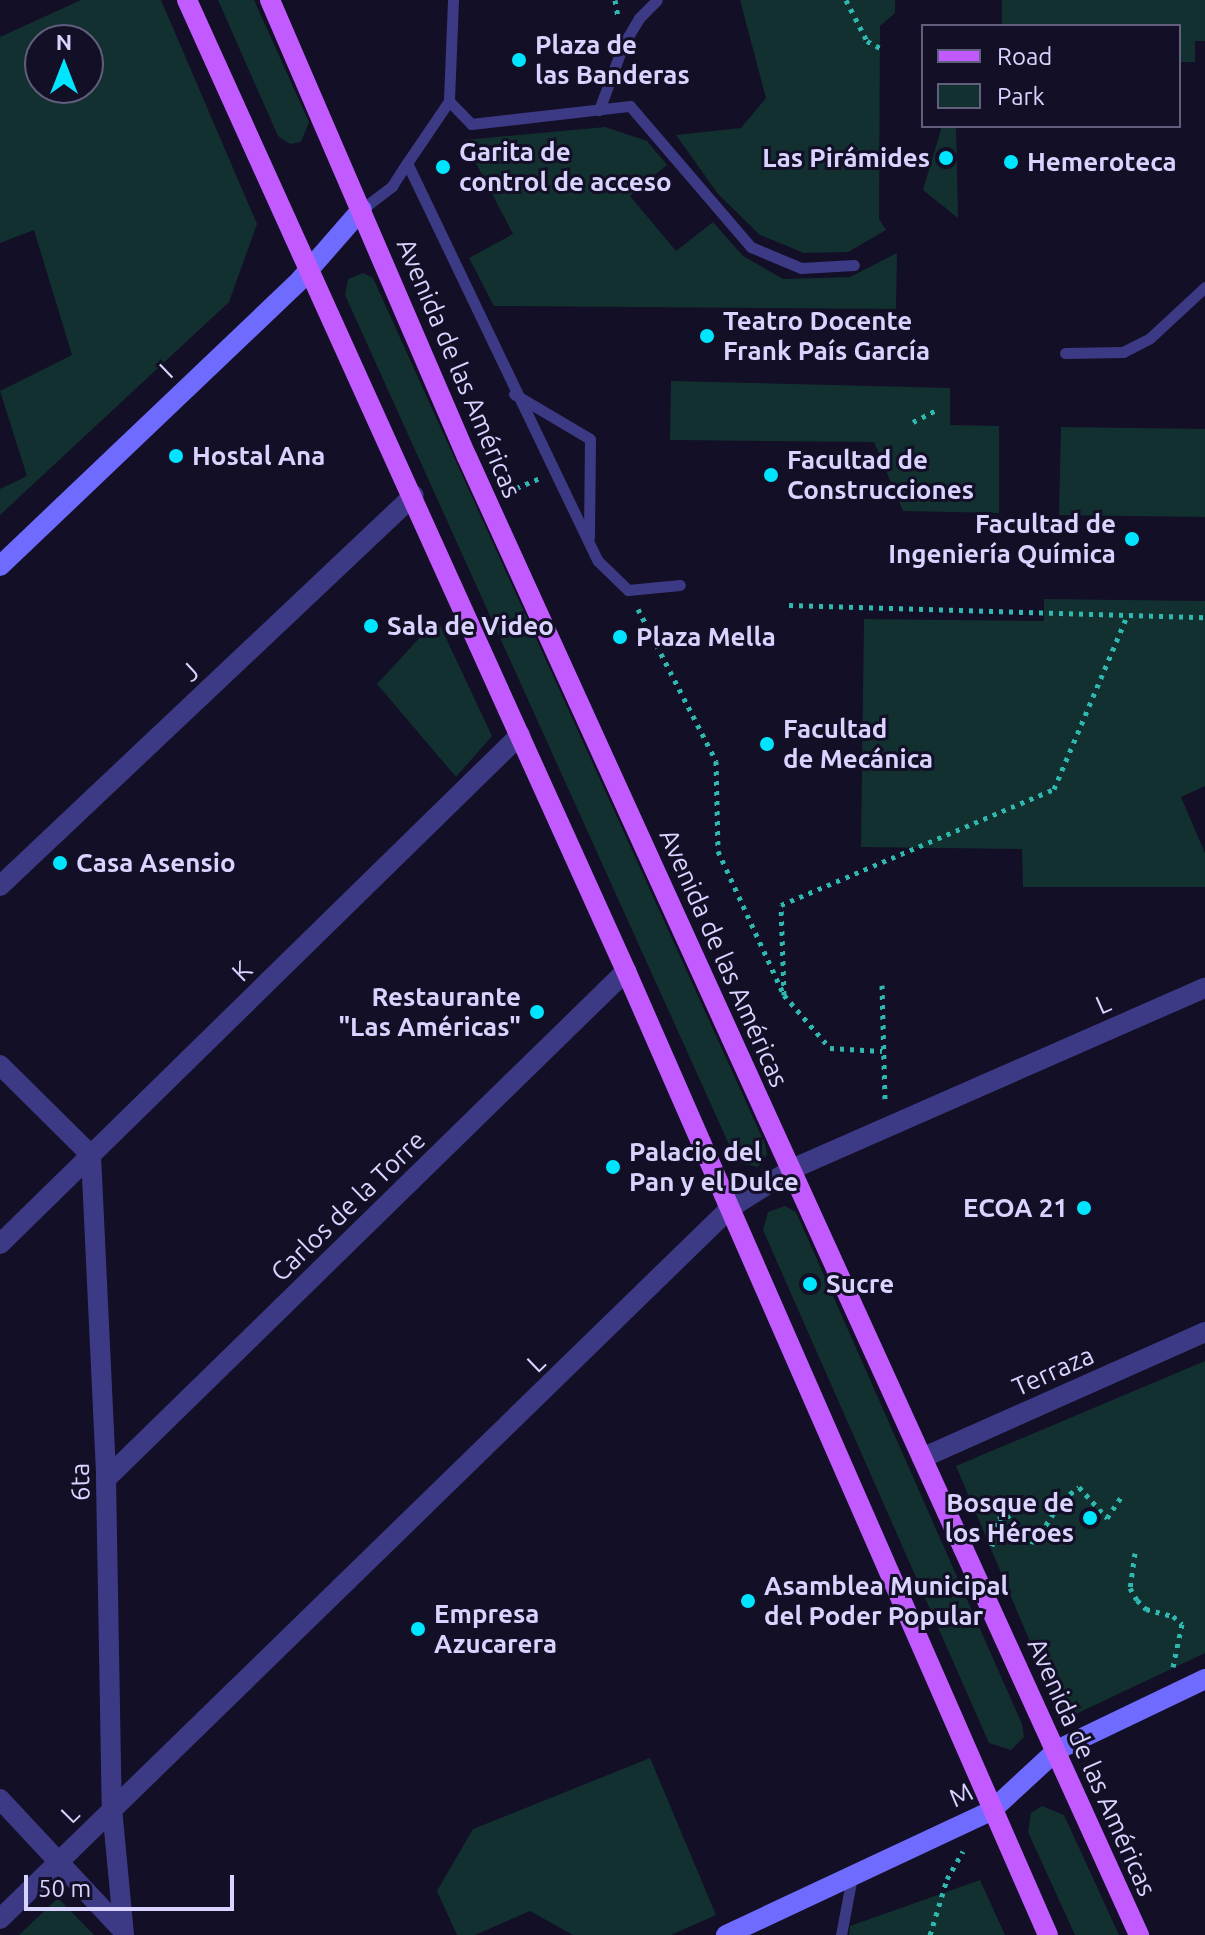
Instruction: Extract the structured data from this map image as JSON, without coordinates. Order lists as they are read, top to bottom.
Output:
{
  "streets": {
    "main road": ["Avenida de las Américas"],
    "street": [
      "I",
      "J",
      "K",
      "L",
      "Carlos de la Torre",
      "Terraza",
      "6ta",
      "M"
    ]
  },
  "crossings": [
    ["Avenida de las Américas", "I"],
    ["Avenida de las Américas", "L"],
    ["Avenida de las Américas", "Terraza"],
    ["Avenida de las Américas", "M"],
    ["K", "6ta"],
    ["L", "6ta"],
    ["Carlos de la Torre", "6ta"]
  ],
  "places": [
    "Plaza de las Banderas",
    "Las Pirámides",
    "Hemeroteca",
    "Garita de control de acceso",
    "Teatro Docente Frank País García",
    "Hostal Ana",
    "Facultad de Construcciones",
    "Facultad de Ingeniería Química",
    "Sala de Video",
    "Plaza Mella",
    "Facultad de Mecánica",
    "Casa Asensio",
    "Restaurante \"Las Américas\"",
    "Palacio del Pan y el Dulce",
    "ECOA 21",
    "Sucre",
    "Bosque de los Héroes",
    "Asamblea Municipal del Poder Popular",
    "Empresa Azucarera"
  ],
  "legend": ["Road", "Park"],
  "scale_bar": "50 m",
  "north": "top"
}
